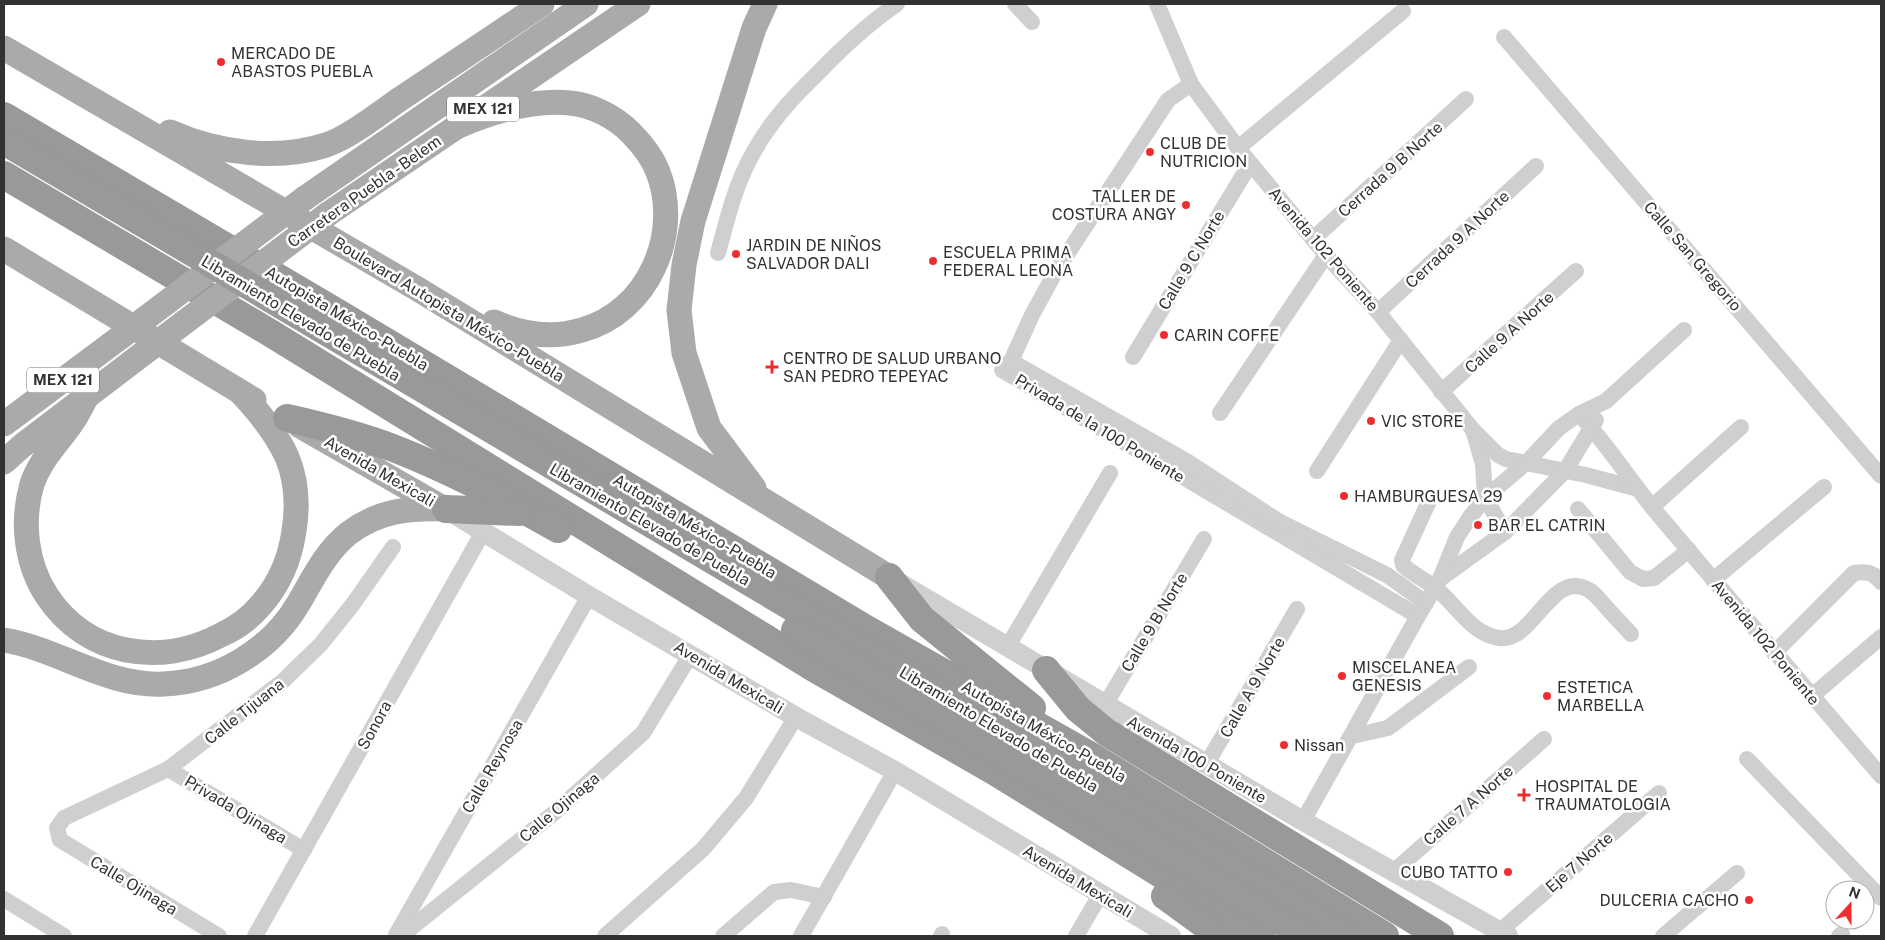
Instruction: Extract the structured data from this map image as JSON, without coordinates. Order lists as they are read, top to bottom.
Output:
{
  "streets": {
    "highway": ["Libramiento Elevado de Puebla", "Autopista México-Puebla"],
    "main road": [
      "MEX 121",
      "Carretera Puebla - Belem",
      "Boulevard Autopista México-Puebla",
      "Avenida Mexicali"
    ],
    "street": [
      "Cerrada 9 B Norte",
      "Cerrada 9 A Norte",
      "Avenida 102 Poniente",
      "Calle San Gregorio",
      "Calle 9 C Norte",
      "Calle 9 A Norte",
      "Privada de la 100 Poniente",
      "Calle 9 B Norte",
      "Calle A 9 Norte",
      "Calle Tijuana",
      "Sonora",
      "Avenida 100 Poniente",
      "Calle Reynosa",
      "Calle 7 A Norte",
      "Calle Ojinaga",
      "Privada Ojinaga",
      "Eje 7 Norte"
    ]
  },
  "crossings": [
    ["Cerrada 9 B Norte", "Avenida 102 Poniente"],
    ["Cerrada 9 A Norte", "Avenida 102 Poniente"],
    ["Avenida 102 Poniente", "Calle 9 C Norte"],
    ["Avenida 102 Poniente", "Calle 9 A Norte"],
    ["Avenida 102 Poniente", "Privada de la 100 Poniente"],
    ["Boulevard Autopista México-Puebla", "Avenida 100 Poniente"],
    ["Avenida Mexicali", "Sonora"],
    ["Avenida Mexicali", "Calle Reynosa"],
    ["Avenida Mexicali", "Calle Ojinaga"],
    ["Calle 9 B Norte", "Avenida 100 Poniente"],
    ["Calle A 9 Norte", "Avenida 100 Poniente"],
    ["Calle Tijuana", "Calle Ojinaga"],
    ["Calle Tijuana", "Privada Ojinaga"],
    ["Sonora", "Privada Ojinaga"],
    ["Avenida 100 Poniente", "Calle 7 A Norte"],
    ["Avenida 100 Poniente", "Eje 7 Norte"]
  ],
  "places": {
    "other": [
      "MERCADO DE ABASTOS PUEBLA",
      "CLUB DE NUTRICION",
      "TALLER DE COSTURA ANGY",
      "JARDIN DE NIÑOS SALVADOR DALI",
      "ESCUELA PRIMA FEDERAL LEONA",
      "CARIN COFFE",
      "VIC STORE",
      "HAMBURGUESA 29",
      "BAR EL CATRIN",
      "MISCELANEA GENESIS",
      "ESTETICA MARBELLA",
      "Nissan",
      "CUBO TATTO",
      "DULCERIA CACHO"
    ],
    "health": ["CENTRO DE SALUD URBANO SAN PEDRO TEPEYAC", "HOSPITAL DE TRAUMATOLOGIA"]
  },
  "north": "top"
}
